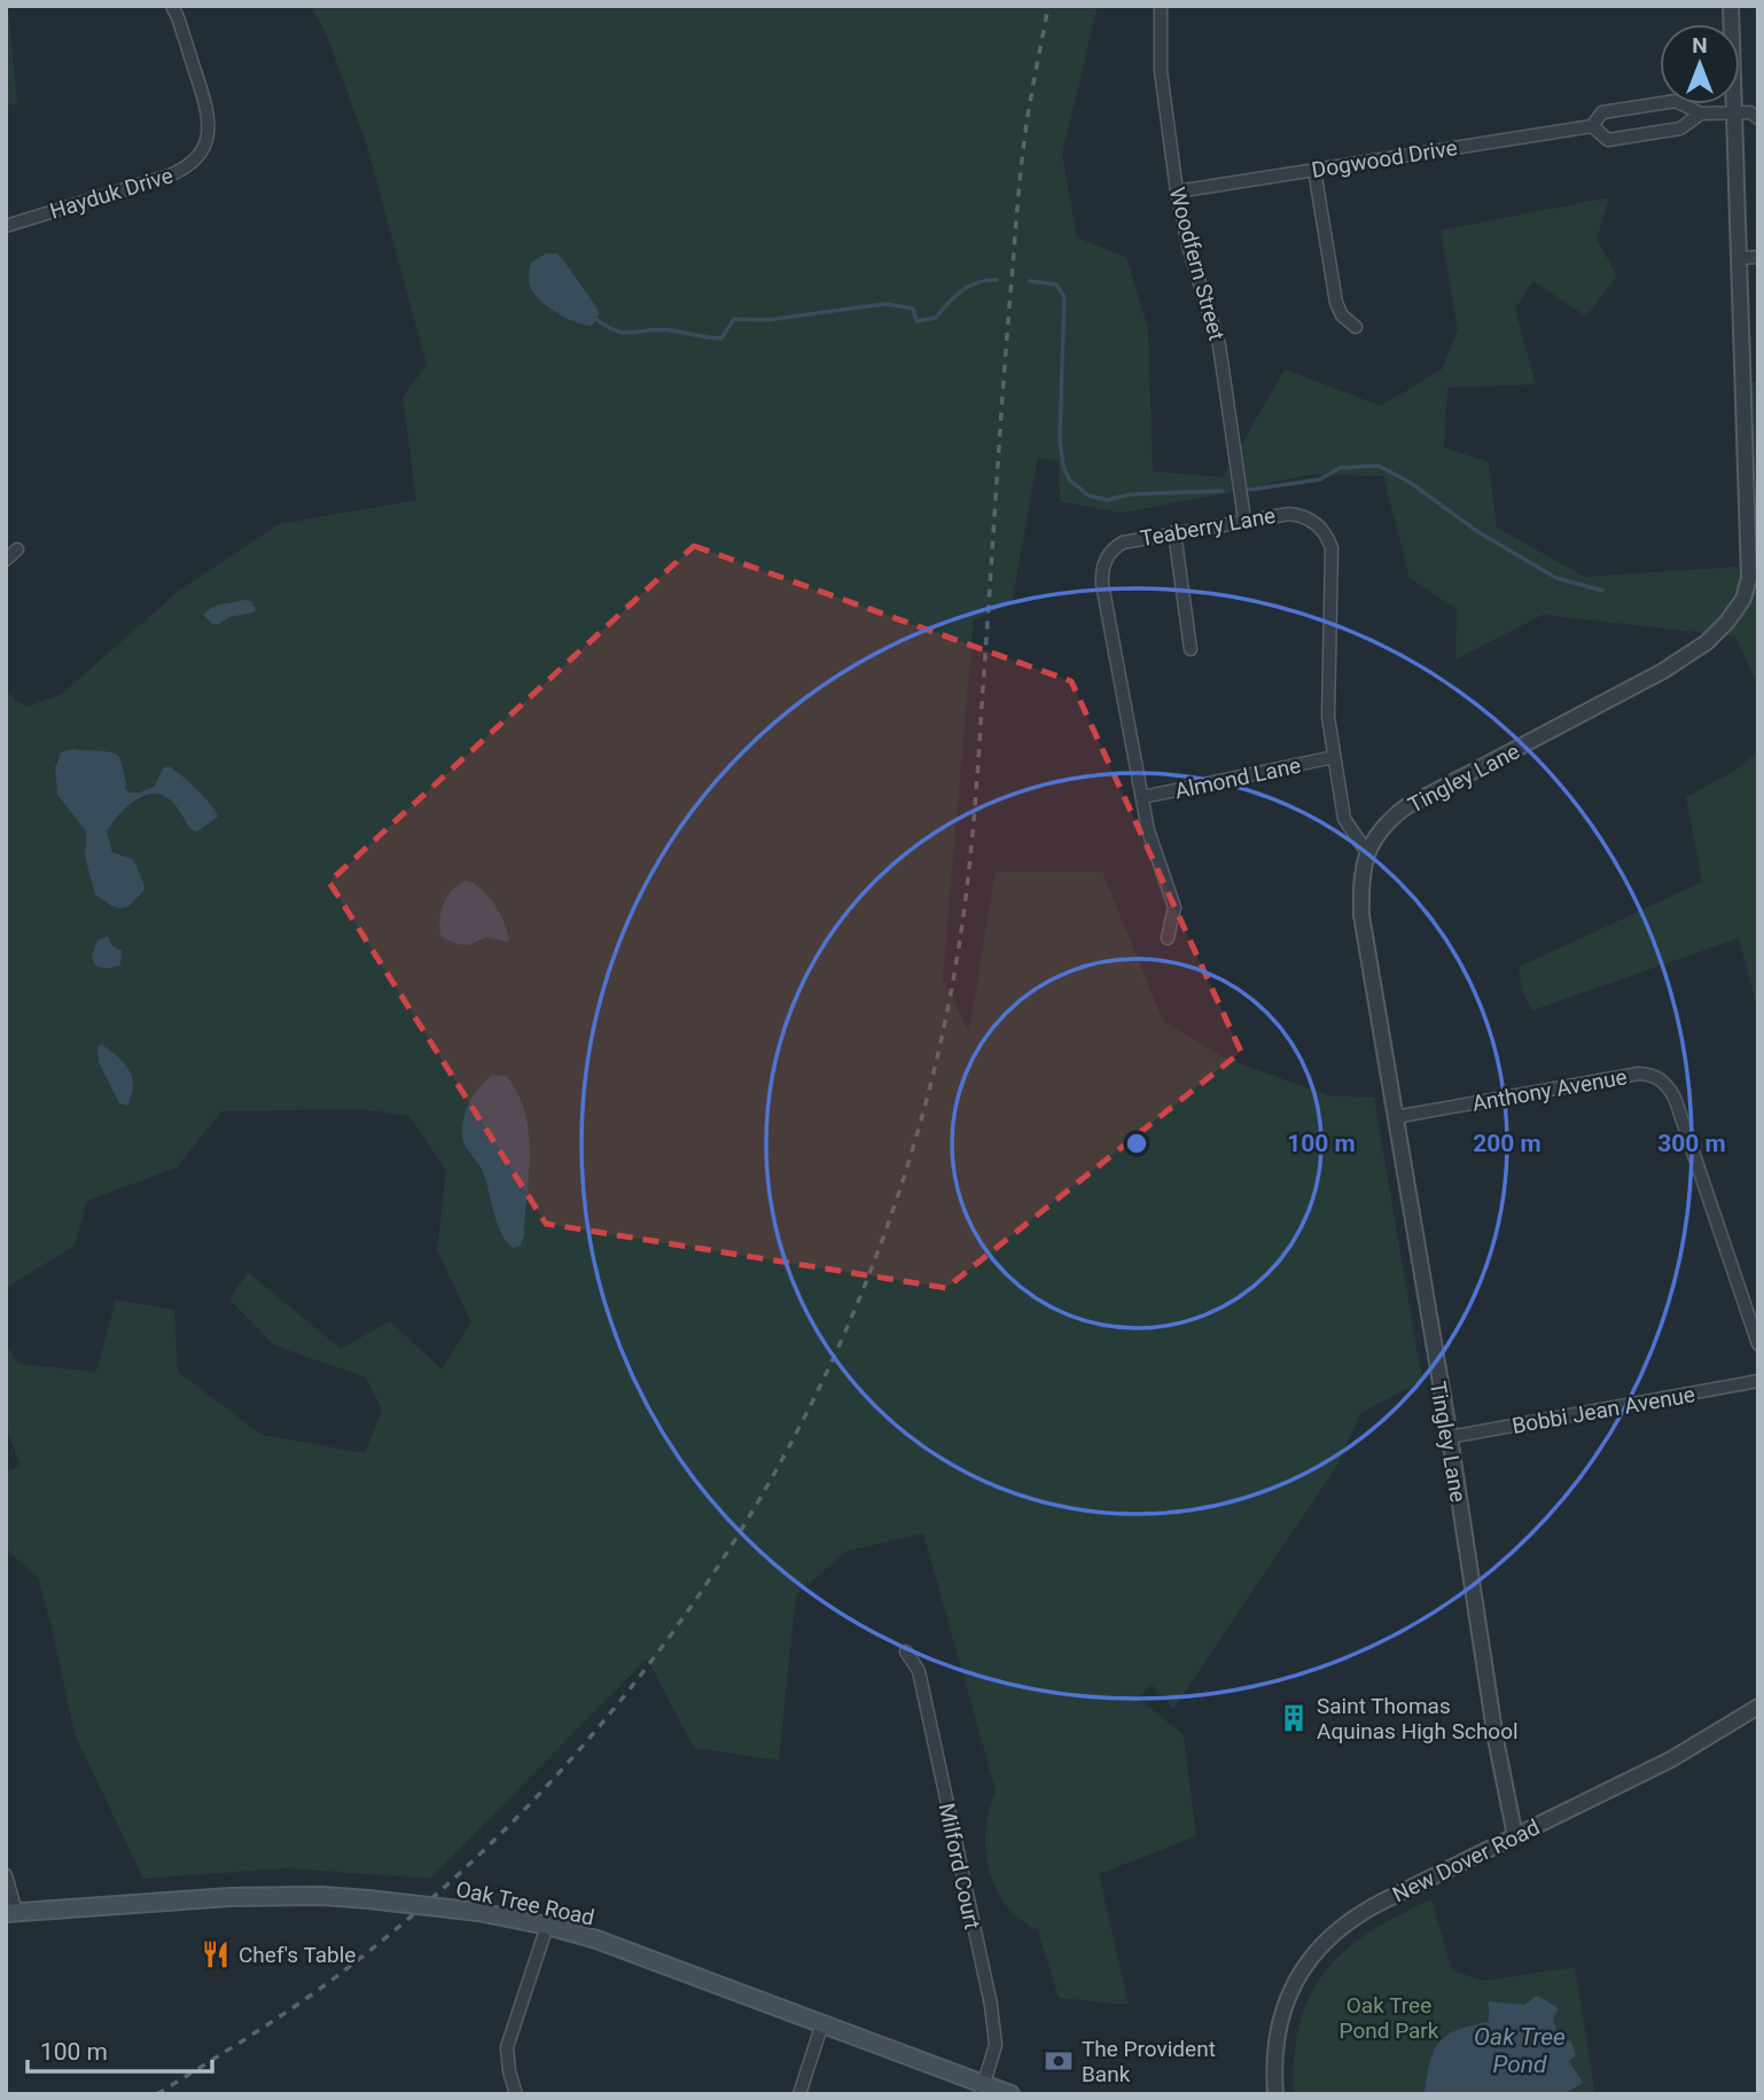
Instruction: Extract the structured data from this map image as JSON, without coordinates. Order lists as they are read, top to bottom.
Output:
{
  "streets": {
    "main road": ["Oak Tree Road"],
    "street": [
      "Dogwood Drive",
      "Hayduk Drive",
      "Woodfern Street",
      "Teaberry Lane",
      "Almond Lane",
      "Tingley Lane",
      "Anthony Avenue",
      "Bobbi Jean Avenue",
      "New Dover Road",
      "Milford Court"
    ]
  },
  "crossings": [
    ["Dogwood Drive", "Woodfern Street"],
    ["Dogwood Drive", "Tingley Lane"],
    ["Woodfern Street", "Teaberry Lane"],
    ["Teaberry Lane", "Almond Lane"],
    ["Teaberry Lane", "Tingley Lane"],
    ["Tingley Lane", "Anthony Avenue"],
    ["Tingley Lane", "Bobbi Jean Avenue"],
    ["Tingley Lane", "New Dover Road"],
    ["Milford Court", "Oak Tree Road"]
  ],
  "water": ["Oak Tree Pond"],
  "parks": ["Oak Tree Pond Park"],
  "places": {
    "building": ["Saint Thomas Aquinas High School"],
    "restaurant": ["Chef's Table"],
    "bank": ["The Provident Bank"]
  },
  "scale_bar": "100 m",
  "north": "top",
  "rings": ["100 m", "200 m", "300 m"]
}
